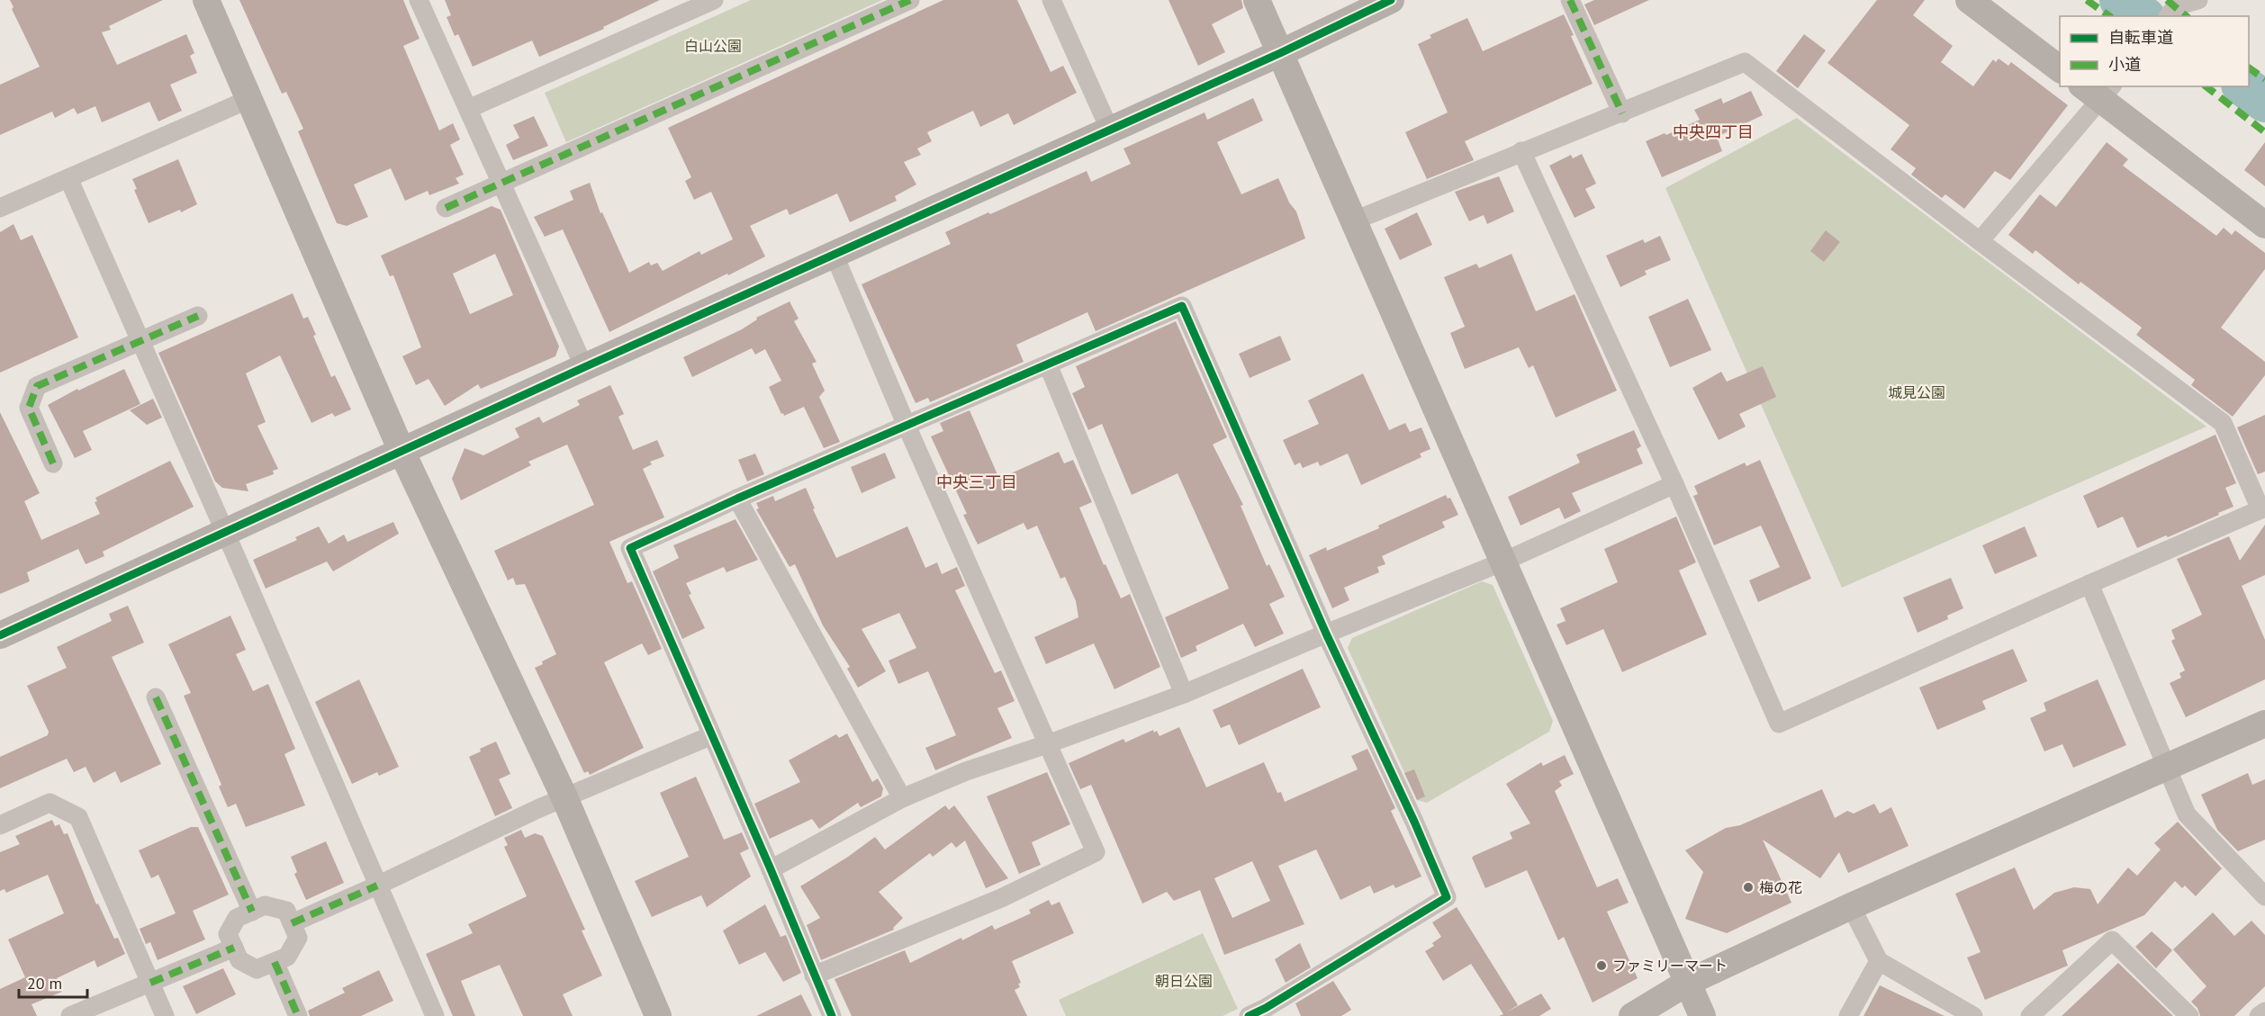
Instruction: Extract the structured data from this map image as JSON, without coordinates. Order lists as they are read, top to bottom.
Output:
{
  "districts": ["中央四丁目", "中央三丁目"],
  "parks": ["白山公園", "城見公園", "朝日公園"],
  "places": ["梅の花", "ファミリーマート"],
  "legend": ["自転車道", "小道"],
  "scale_bar": "20 m"
}
